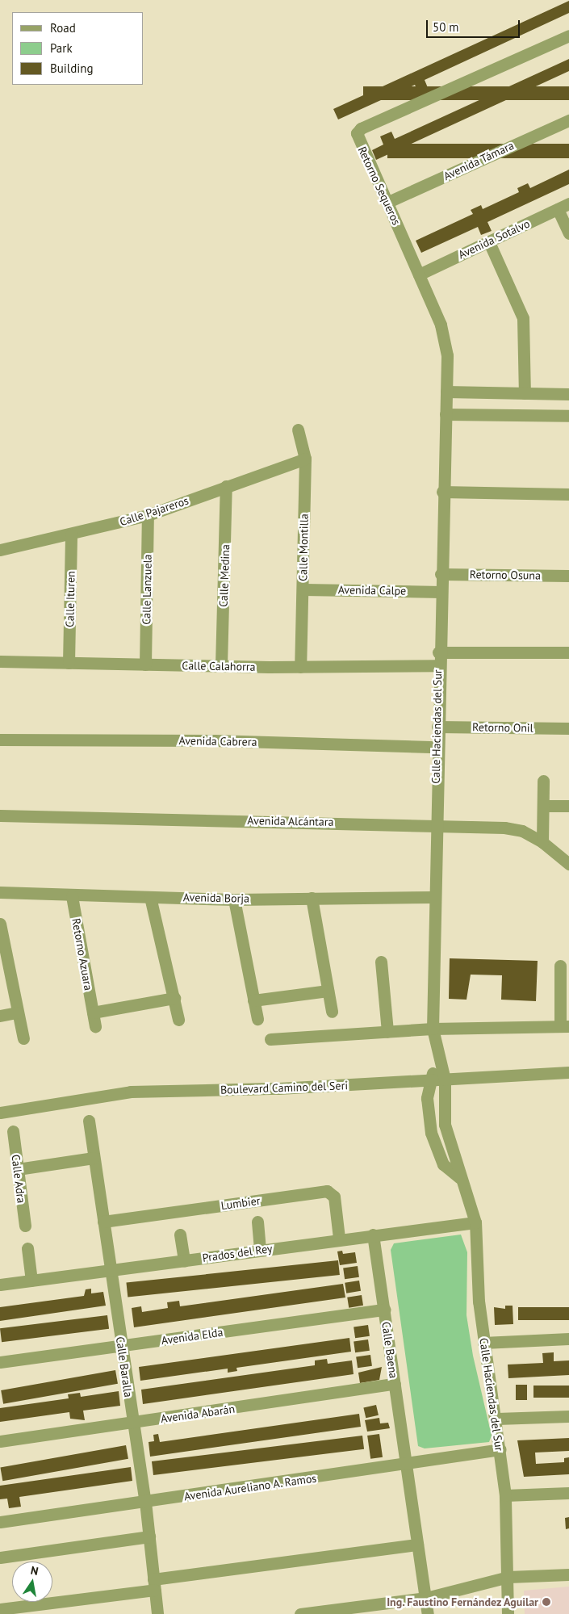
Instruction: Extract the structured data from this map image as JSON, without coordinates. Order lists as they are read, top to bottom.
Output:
{
  "streets": {
    "street": [
      "Avenida Támara",
      "Retorno Sequeros",
      "Avenida Sotalvo",
      "Calle Pajareros",
      "Calle Montilla",
      "Retorno Osuna",
      "Calle Medina",
      "Calle Lanzuela",
      "Avenida Calpe",
      "Calle Ituren",
      "Calle Calahorra",
      "Calle Haciendas del Sur",
      "Retorno Onil",
      "Avenida Cabrera",
      "Avenida Alcántara",
      "Avenida Borja",
      "Retorno Azuara",
      "Boulevard Camino del Seri",
      "Calle Adra",
      "Lumbier",
      "Prados del Rey",
      "Avenida Elda",
      "Calle Baena",
      "Calle Baralla",
      "Avenida Abarán",
      "Avenida Aureliano A. Ramos"
    ]
  },
  "crossings": [
    ["Avenida Támara", "Retorno Sequeros"],
    ["Retorno Sequeros", "Avenida Sotalvo"],
    ["Retorno Sequeros", "Calle Haciendas del Sur"],
    ["Calle Pajareros", "Calle Montilla"],
    ["Calle Pajareros", "Calle Medina"],
    ["Calle Pajareros", "Calle Lanzuela"],
    ["Calle Pajareros", "Calle Ituren"],
    ["Calle Montilla", "Avenida Calpe"],
    ["Calle Montilla", "Calle Calahorra"],
    ["Retorno Osuna", "Calle Haciendas del Sur"],
    ["Calle Medina", "Calle Calahorra"],
    ["Calle Lanzuela", "Calle Calahorra"],
    ["Avenida Calpe", "Calle Haciendas del Sur"],
    ["Calle Ituren", "Calle Calahorra"],
    ["Calle Calahorra", "Calle Haciendas del Sur"],
    ["Calle Haciendas del Sur", "Retorno Onil"],
    ["Calle Haciendas del Sur", "Avenida Cabrera"],
    ["Calle Haciendas del Sur", "Avenida Alcántara"],
    ["Calle Haciendas del Sur", "Avenida Borja"],
    ["Calle Haciendas del Sur", "Boulevard Camino del Seri"],
    ["Calle Haciendas del Sur", "Prados del Rey"],
    ["Calle Haciendas del Sur", "Avenida Aureliano A. Ramos"],
    ["Avenida Borja", "Retorno Azuara"],
    ["Lumbier", "Prados del Rey"],
    ["Lumbier", "Calle Baralla"],
    ["Prados del Rey", "Calle Baena"],
    ["Prados del Rey", "Calle Baralla"],
    ["Avenida Elda", "Calle Baena"],
    ["Avenida Elda", "Calle Baralla"],
    ["Calle Baena", "Avenida Abarán"],
    ["Calle Baena", "Avenida Aureliano A. Ramos"],
    ["Calle Baralla", "Avenida Abarán"],
    ["Calle Baralla", "Avenida Aureliano A. Ramos"]
  ],
  "places": ["Ing. Faustino Fernández Aguilar"],
  "legend": ["Road", "Park", "Building"],
  "scale_bar": "50 m",
  "north": "top"
}
